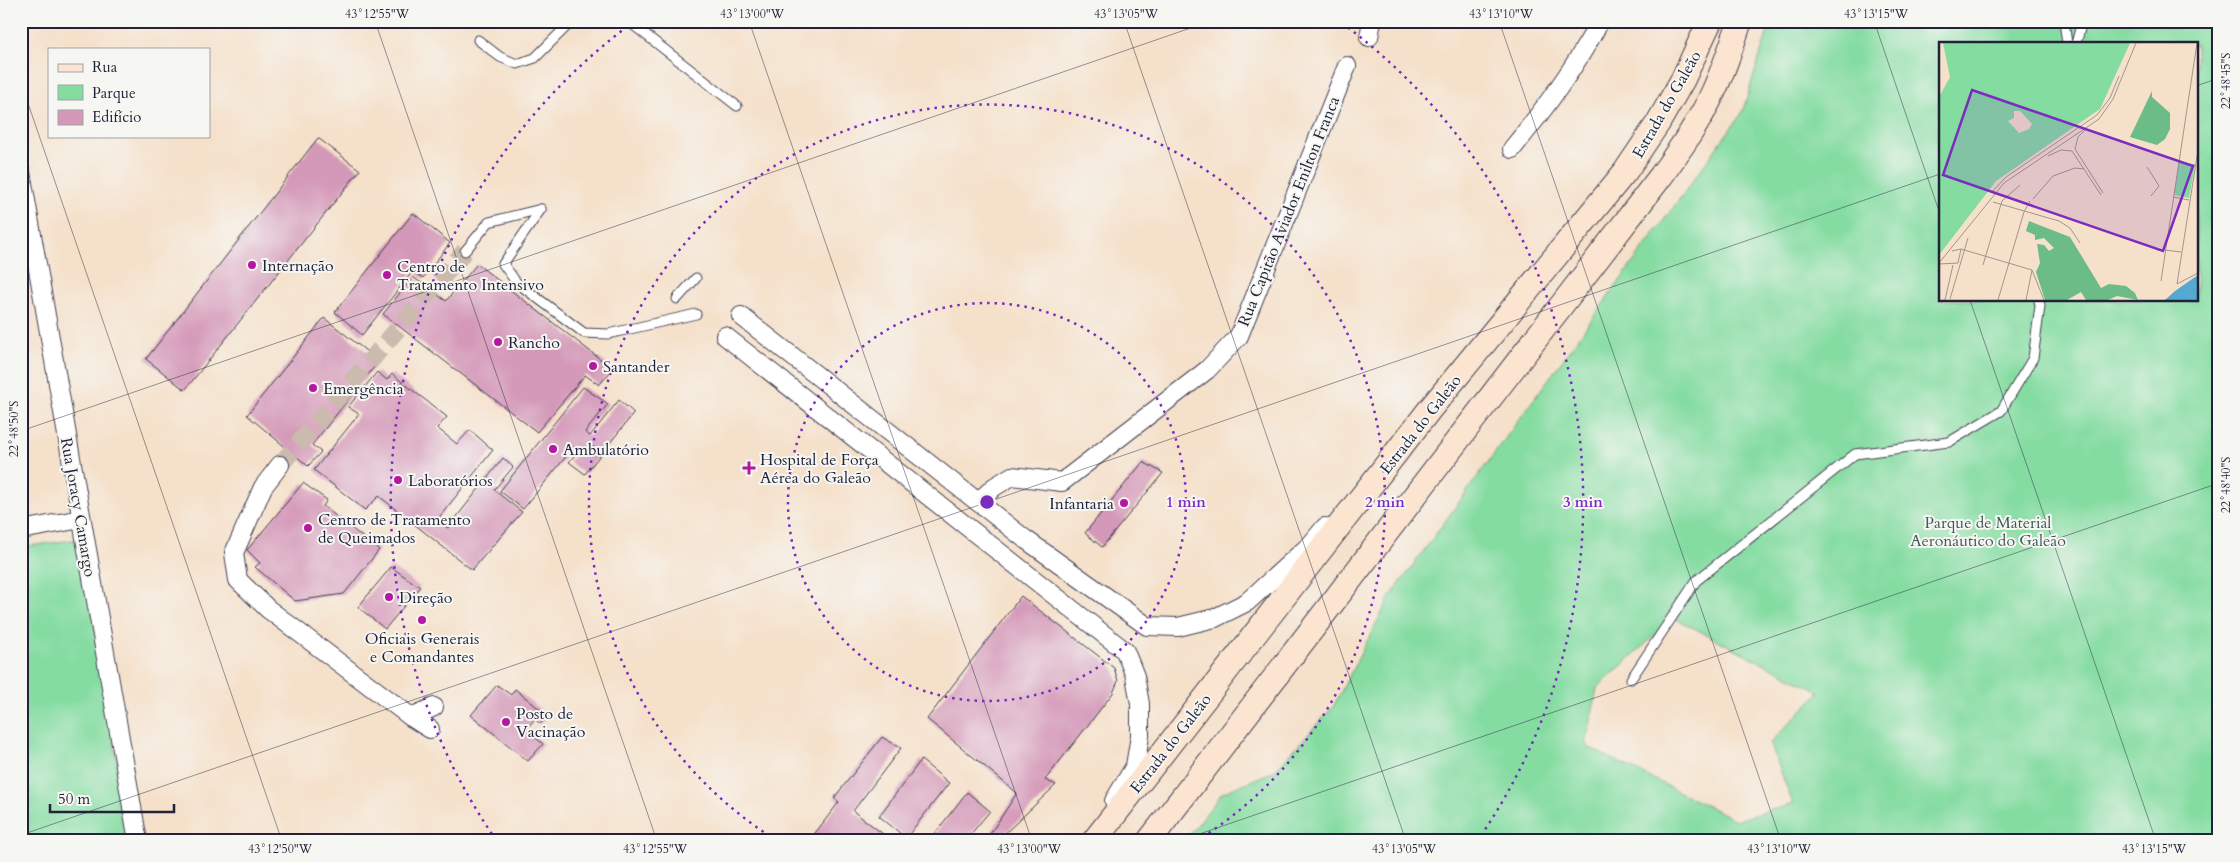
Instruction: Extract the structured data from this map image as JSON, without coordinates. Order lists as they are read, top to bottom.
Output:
{
  "streets": {
    "main road": ["Estrada do Galeão"],
    "street": ["Rua Capitão Aviador Enilton Franca", "Rua Joracy Camargo"]
  },
  "parks": ["Parque de Material Aeronáutico do Galeão"],
  "places": {
    "other": [
      "Internação",
      "Centro de Tratamento Intensivo",
      "Rancho",
      "Santander",
      "Emergência",
      "Ambulatório",
      "Laboratórios",
      "Infantaria",
      "Centro de Tratamento de Queimados",
      "Direção",
      "Oficiais Generais e Comandantes",
      "Posto de Vacinação"
    ],
    "health": ["Hospital de Força Aérea do Galeão"]
  },
  "legend": ["Rua", "Parque", "Edifício"],
  "scale_bar": "50 m",
  "coordinates": [
    "43°12'55\"W",
    "43°13'00\"W",
    "43°13'05\"W",
    "43°13'10\"W",
    "43°13'15\"W",
    "22°48'45\"S",
    "22°48'50\"S",
    "22°48'40\"S",
    "43°12'50\"W"
  ],
  "rings": ["1 min", "2 min", "3 min"]
}
